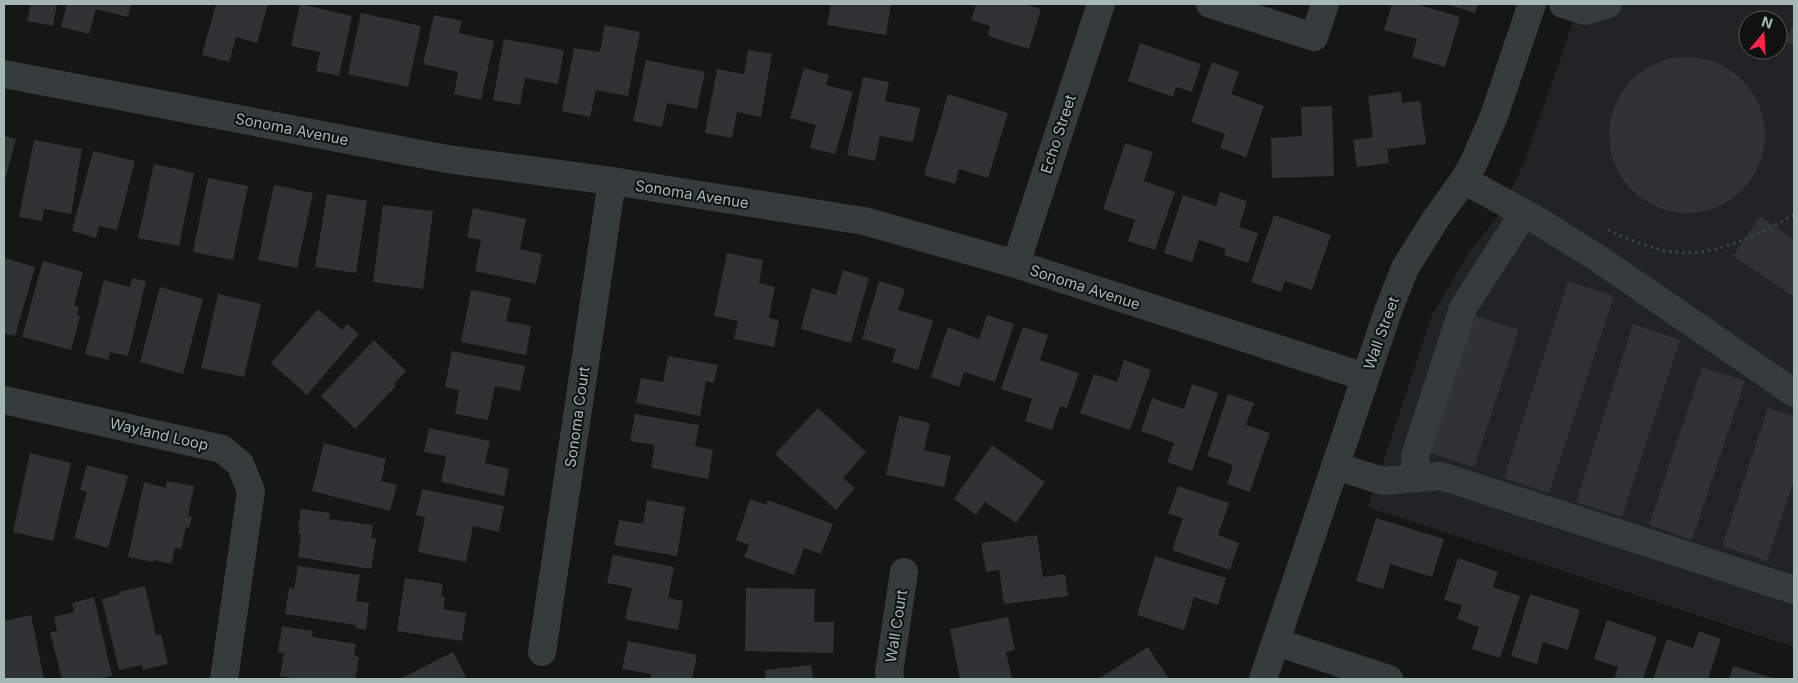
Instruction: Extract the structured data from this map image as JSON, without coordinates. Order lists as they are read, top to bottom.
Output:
{
  "streets": {
    "street": [
      "Sonoma Avenue",
      "Echo Street",
      "Wall Street",
      "Sonoma Court",
      "Wayland Loop",
      "Wall Court"
    ]
  },
  "crossings": [
    ["Sonoma Avenue", "Echo Street"],
    ["Sonoma Avenue", "Wall Street"],
    ["Sonoma Avenue", "Sonoma Court"]
  ],
  "north": "top"
}
